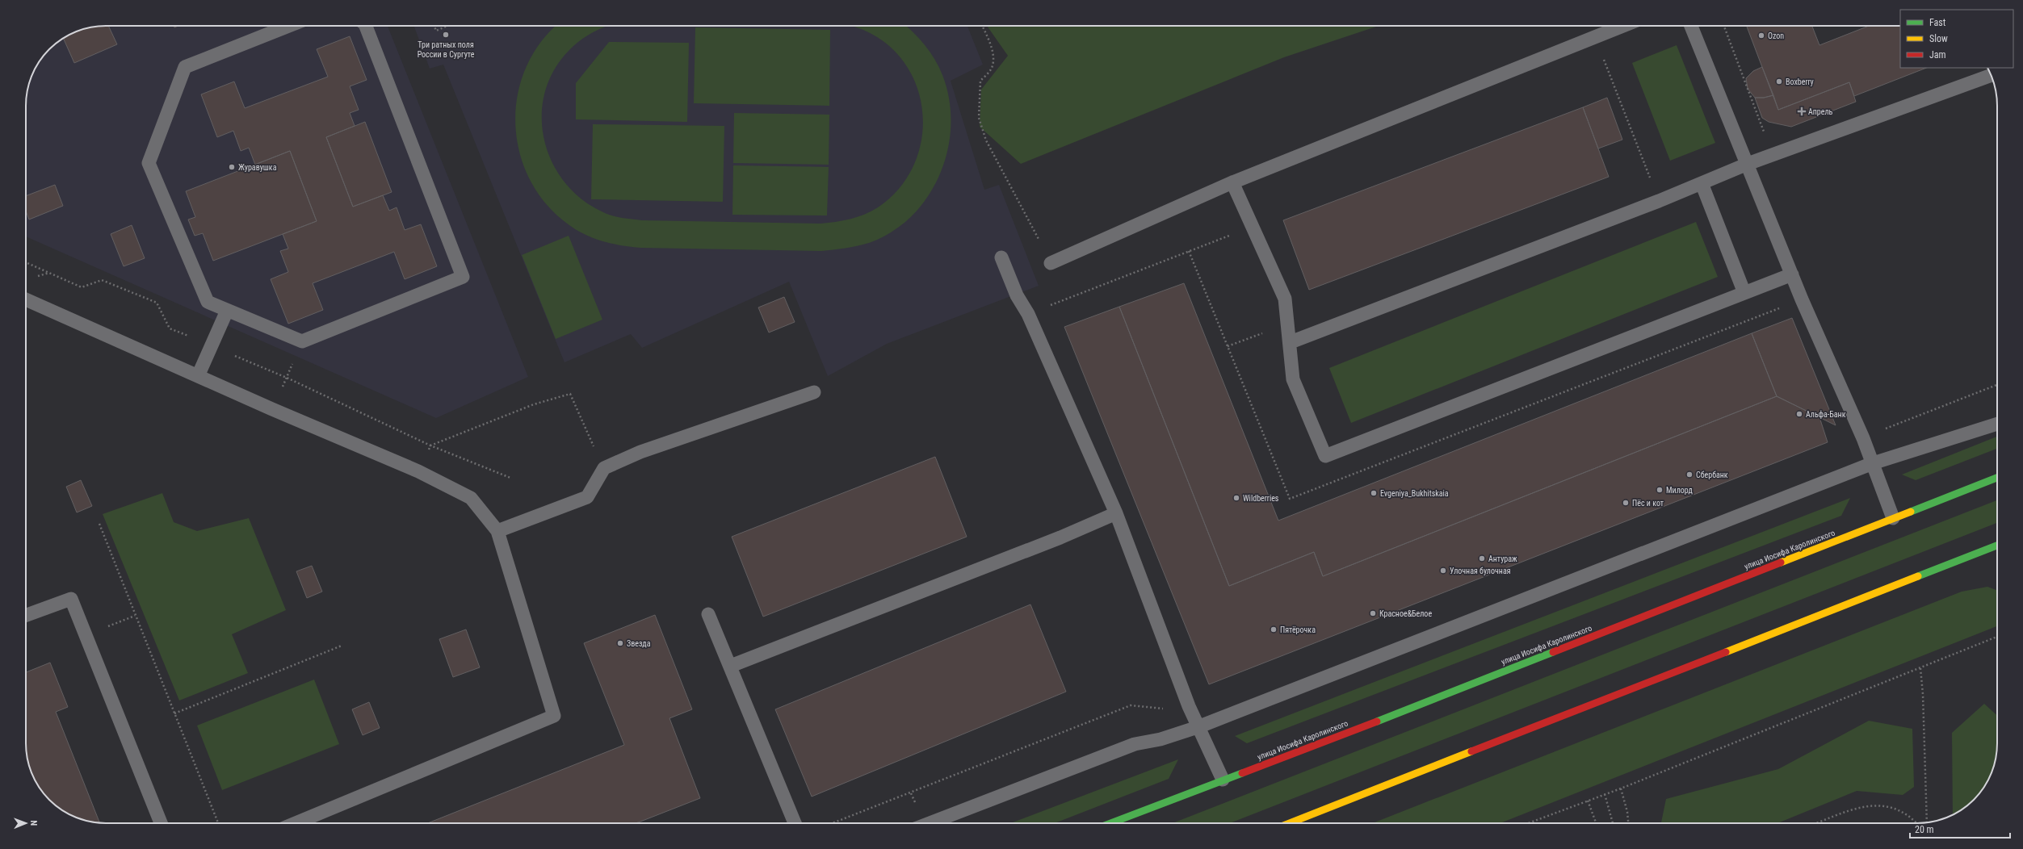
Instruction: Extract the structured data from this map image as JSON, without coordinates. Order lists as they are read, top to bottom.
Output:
{
  "streets": {
    "main road": ["улица Иосифа Каролинского"]
  },
  "places": {
    "other": [
      "Три ратных поля России в Сургуте",
      "Ozon",
      "Boxberry",
      "Журавушка",
      "Альфа-Банк",
      "Сбербанк",
      "Милорд",
      "Evgeniya_Bukhitskaia",
      "Wildberries",
      "Пёс и кот",
      "Антураж",
      "Улочная булочная",
      "Красное&Белое",
      "Пятёрочка",
      "Звезда"
    ],
    "health": ["Апрель"]
  },
  "legend": ["Fast", "Slow", "Jam"],
  "scale_bar": "20 m",
  "north": "right"
}
